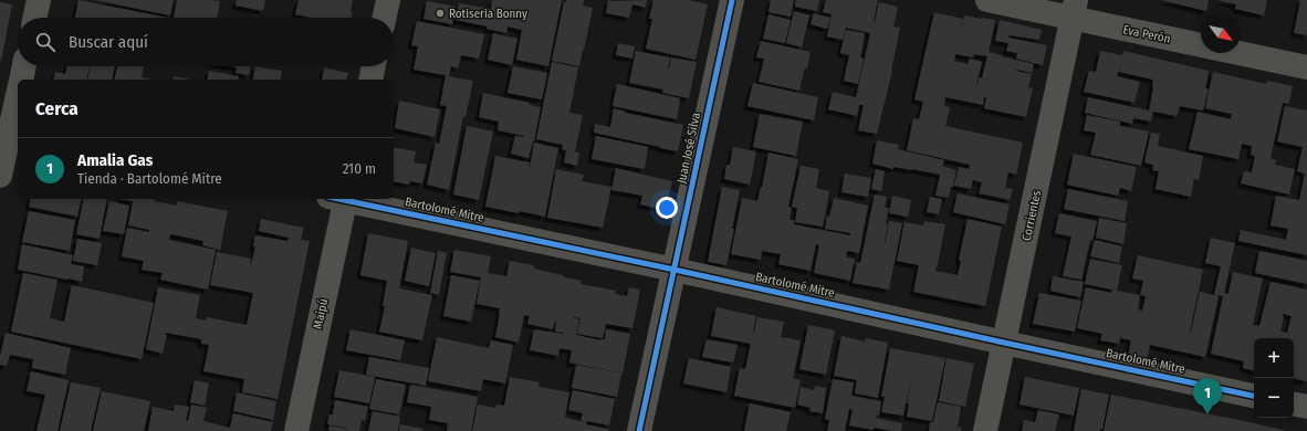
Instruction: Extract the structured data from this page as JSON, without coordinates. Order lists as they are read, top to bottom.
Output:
{
  "streets": {
    "street": [
      "Eva Perón",
      "Juan José Silva",
      "Bartolomé Mitre",
      "Corrientes",
      "Maipú"
    ]
  },
  "crossings": [
    ["Eva Perón", "Corrientes"],
    ["Juan José Silva", "Bartolomé Mitre"],
    ["Bartolomé Mitre", "Corrientes"]
  ],
  "places": ["Rotiseria Bonny"],
  "north": "bottom right",
  "page": {
    "search": "Buscar aquí",
    "heading": "Cerca",
    "list": [
      {
        "mark": "1",
        "name": "Amalia Gas",
        "note": "Tienda · Bartolomé Mitre",
        "value": "210 m"
      }
    ],
    "map_buttons": ["+", "−"],
    "pins": "1"
  }
}
